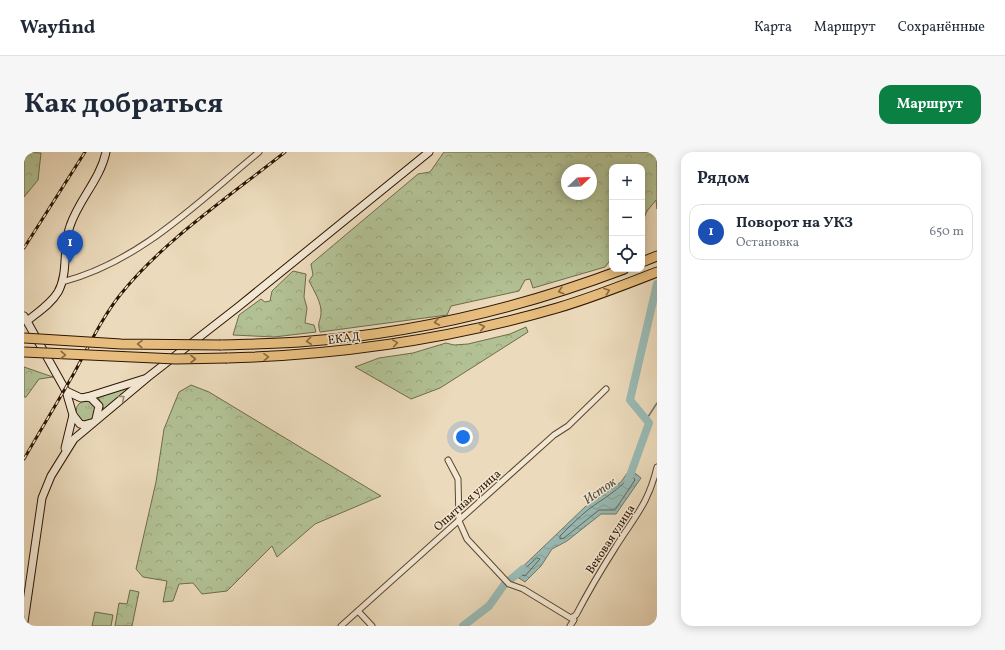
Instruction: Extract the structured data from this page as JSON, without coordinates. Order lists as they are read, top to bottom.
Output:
{
  "streets": {
    "highway": ["ЕКАД"],
    "street": ["Опытная улица", "Вековая улица"]
  },
  "water": ["Исток"],
  "north": "top right",
  "page": {
    "header": "Wayfind",
    "nav": ["Карта", "Маршрут", "Сохранённые"],
    "title": "Как добраться",
    "buttons": "Маршрут",
    "heading": "Рядом",
    "map_buttons": ["+", "−"],
    "list": [
      {
        "mark": "1",
        "name": "Поворот на УКЗ",
        "note": "Остановка",
        "value": "650 m"
      }
    ],
    "pins": "1"
  }
}
